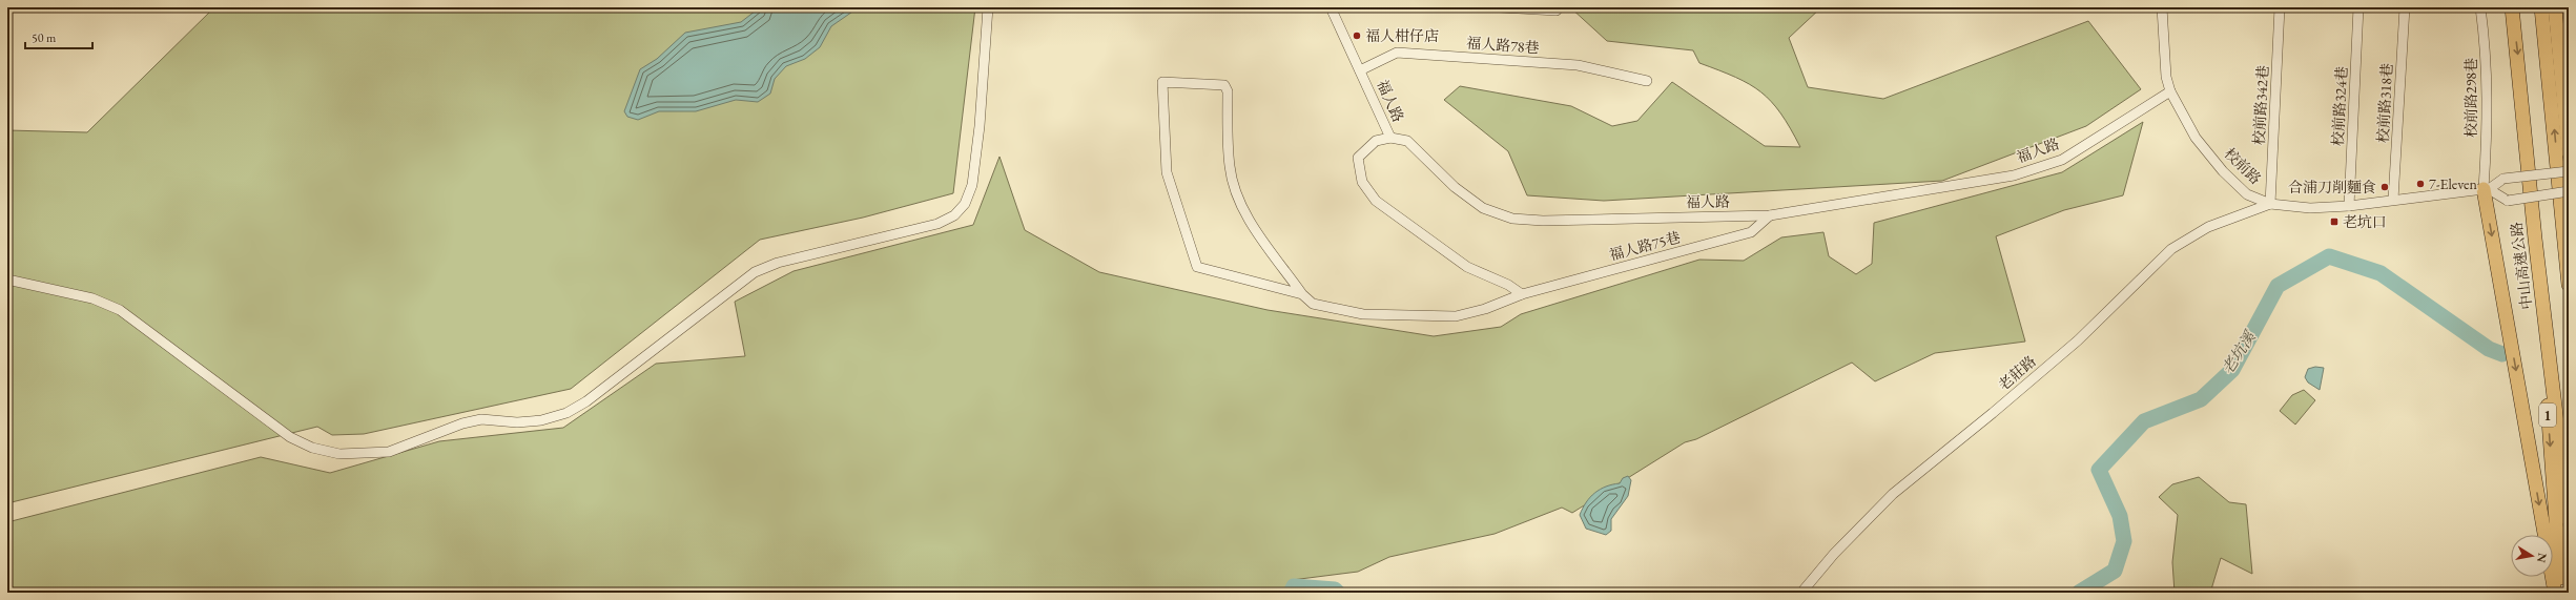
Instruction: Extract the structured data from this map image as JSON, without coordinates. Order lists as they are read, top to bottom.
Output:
{
  "streets": {
    "highway": ["中山高速公路", "1"],
    "street": [
      "福人路78巷",
      "校前路298巷",
      "福人路",
      "校前路318巷",
      "校前路342巷",
      "校前路324巷",
      "校前路",
      "福人路75巷",
      "老莊路"
    ]
  },
  "crossings": [
    ["福人路78巷", "福人路"],
    ["校前路298巷", "校前路"],
    ["福人路", "校前路"],
    ["福人路", "福人路75巷"],
    ["校前路318巷", "校前路"],
    ["校前路342巷", "校前路"],
    ["校前路342巷", "老莊路"],
    ["校前路324巷", "校前路"],
    ["校前路", "老莊路"],
    ["中山高速公路", "1"]
  ],
  "water": ["老坑溪"],
  "places": {
    "other": ["福人柑仔店", "7-Eleven", "合浦刀削麵食"],
    "transit": ["老坑口"]
  },
  "scale_bar": "50 m",
  "north": "right"
}
